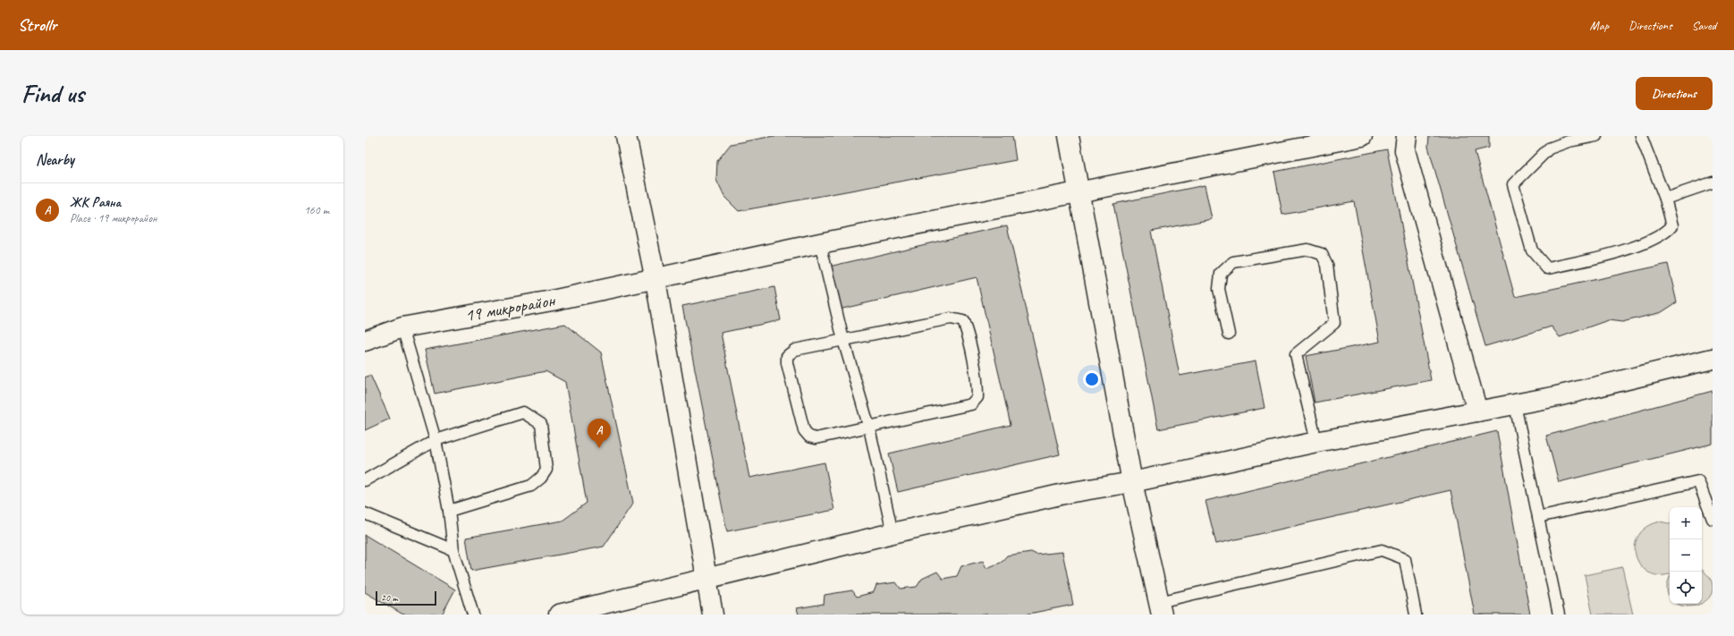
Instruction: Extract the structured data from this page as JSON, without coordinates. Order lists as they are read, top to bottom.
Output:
{
  "streets": {
    "street": ["19 микрорайон"]
  },
  "scale_bar": "20 m",
  "page": {
    "header": "Strollr",
    "nav": ["Map", "Directions", "Saved"],
    "buttons": "Directions",
    "title": "Find us",
    "heading": "Nearby",
    "list": [
      {
        "mark": "A",
        "name": "ЖК Раяна",
        "note": "Place · 19 микрорайон",
        "value": "160 m"
      }
    ],
    "pins": "A",
    "map_buttons": ["+", "−"],
    "scale": "20 m"
  }
}
